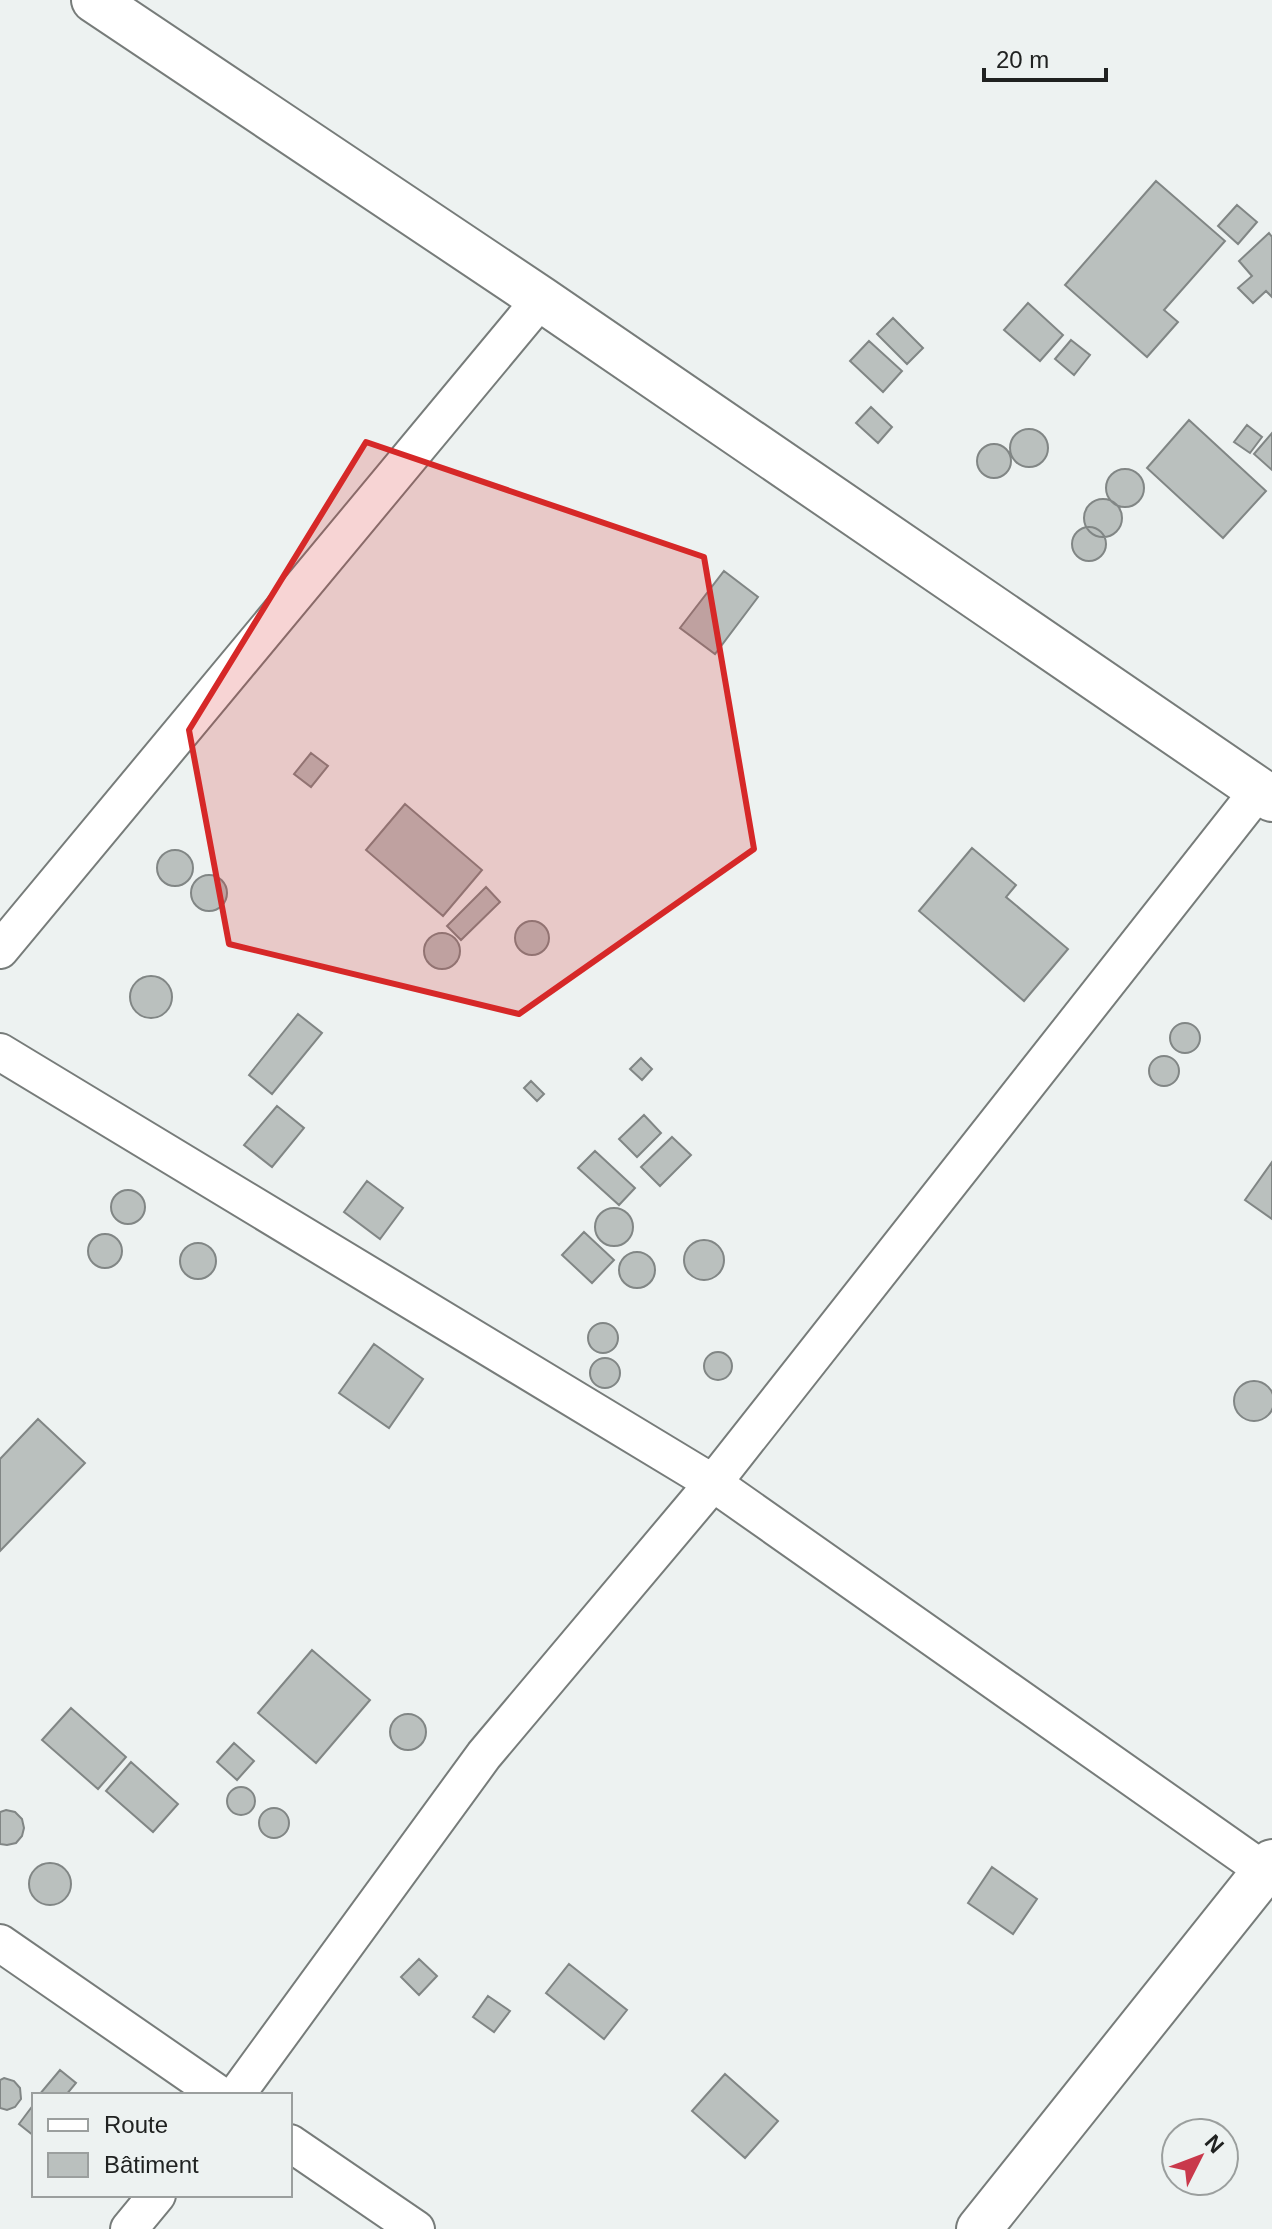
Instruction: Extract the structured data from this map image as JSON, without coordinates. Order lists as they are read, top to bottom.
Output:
{
  "legend": ["Route", "Bâtiment"],
  "scale_bar": "20 m",
  "north": "top right"
}
